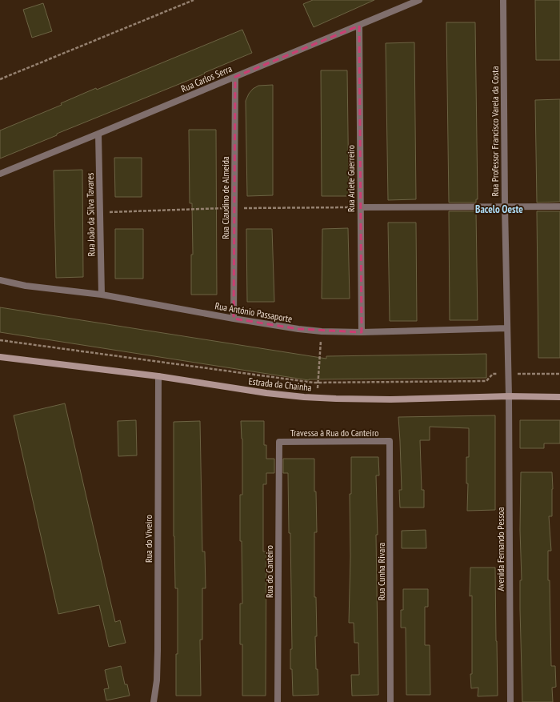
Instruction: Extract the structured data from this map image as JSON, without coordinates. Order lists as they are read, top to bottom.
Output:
{
  "streets": {
    "street": [
      "Rua Carlos Serra",
      "Rua Professor Francisco Varela da Costa",
      "Rua Arlete Guerreiro",
      "Rua Claudino de Almeida",
      "Rua João da Silva Tavares",
      "Rua António Passaporte",
      "Estrada da Chainha",
      "Travessa à Rua do Canteiro",
      "Rua do Viveiro",
      "Avenida Fernando Pessoa",
      "Rua do Canteiro",
      "Rua Cunha Rivara"
    ]
  },
  "crossings": [
    ["Rua Carlos Serra", "Rua Arlete Guerreiro"],
    ["Rua Carlos Serra", "Rua Claudino de Almeida"],
    ["Rua Carlos Serra", "Rua João da Silva Tavares"],
    ["Rua Professor Francisco Varela da Costa", "Rua António Passaporte"],
    ["Rua Professor Francisco Varela da Costa", "Estrada da Chainha"],
    ["Rua Professor Francisco Varela da Costa", "Avenida Fernando Pessoa"],
    ["Rua Arlete Guerreiro", "Rua António Passaporte"],
    ["Rua Claudino de Almeida", "Rua António Passaporte"],
    ["Rua João da Silva Tavares", "Rua António Passaporte"],
    ["Estrada da Chainha", "Rua do Viveiro"],
    ["Estrada da Chainha", "Avenida Fernando Pessoa"],
    ["Travessa à Rua do Canteiro", "Rua do Canteiro"],
    ["Travessa à Rua do Canteiro", "Rua Cunha Rivara"]
  ],
  "districts": ["Bacelo Oeste"]
}
